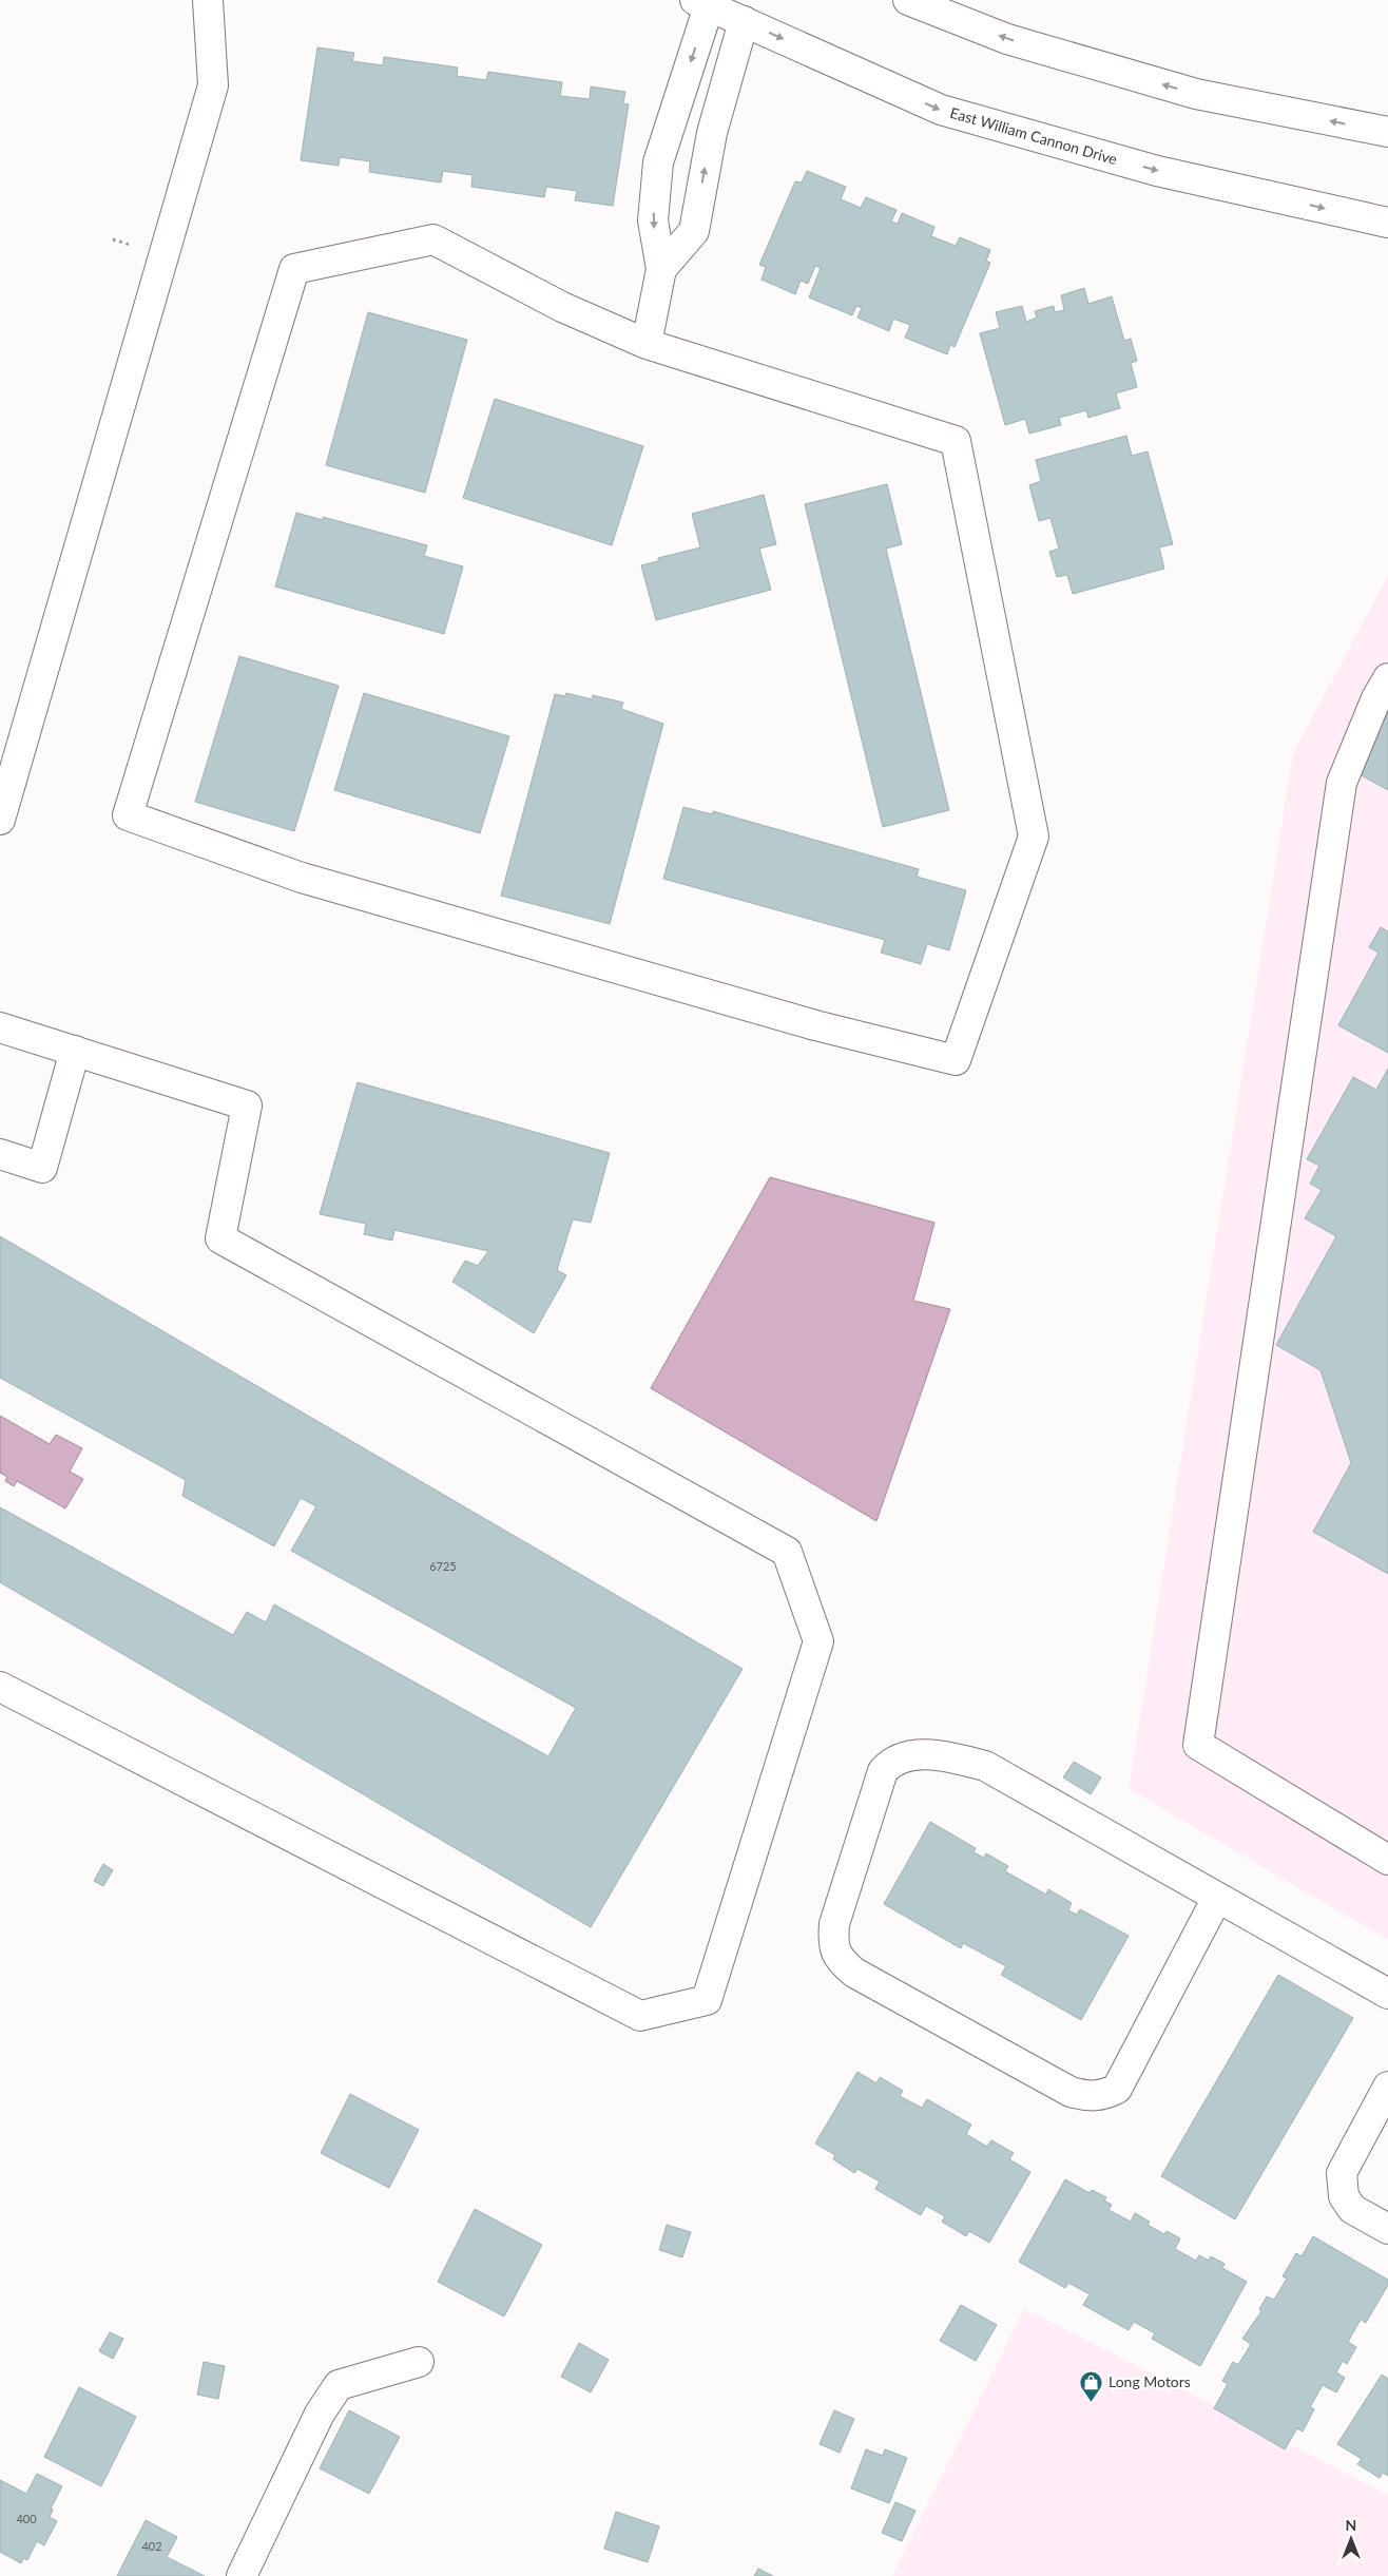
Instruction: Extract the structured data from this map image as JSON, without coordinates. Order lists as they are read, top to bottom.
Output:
{
  "streets": {
    "main road": ["East William Cannon Drive"]
  },
  "places": {
    "shop": ["Long Motors"]
  },
  "house_numbers": ["6725", "400", "402"],
  "north": "top"
}
